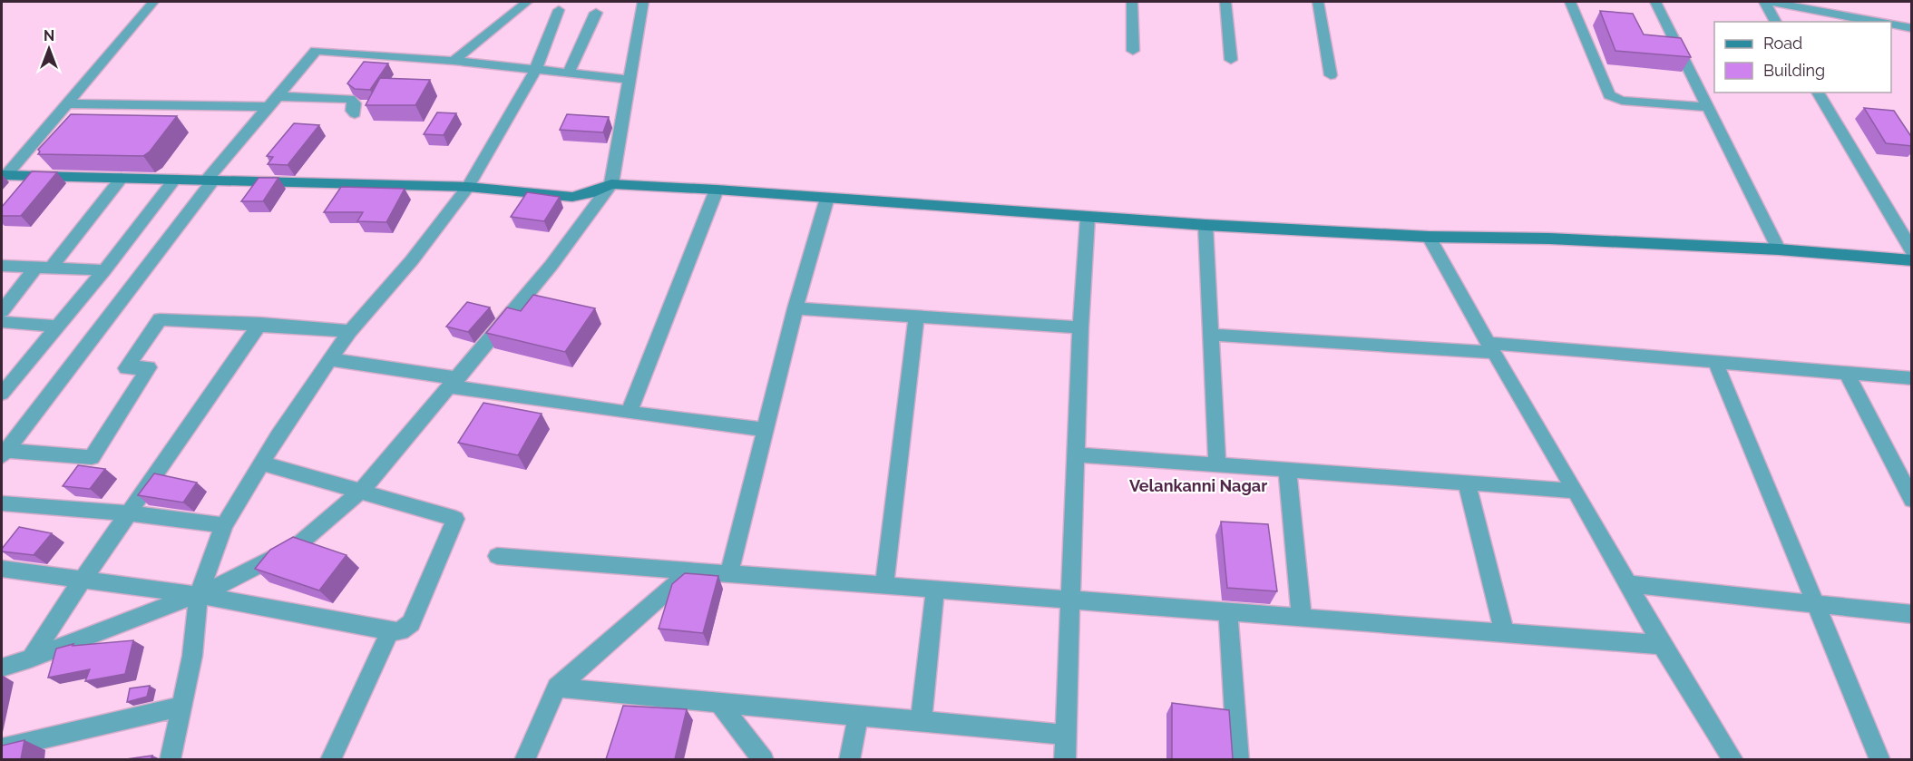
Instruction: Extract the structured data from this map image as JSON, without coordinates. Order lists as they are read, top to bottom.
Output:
{
  "districts": ["Velankanni Nagar"],
  "legend": ["Road", "Building"],
  "north": "top"
}
